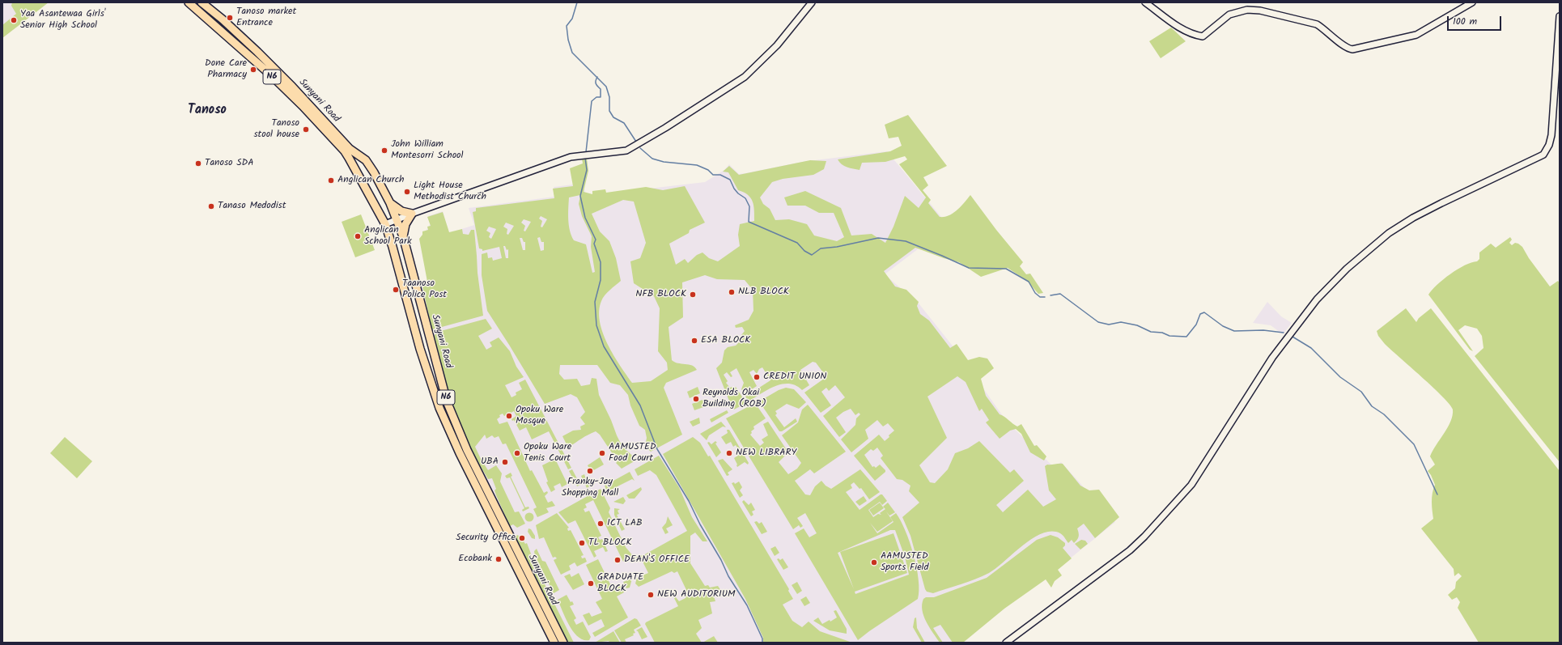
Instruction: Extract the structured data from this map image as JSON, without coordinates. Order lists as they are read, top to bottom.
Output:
{
  "streets": {
    "main road": ["N6", "Sunyani Road"]
  },
  "crossings": [
    ["N6", "Sunyani Road"]
  ],
  "districts": ["Tanoso"],
  "places": [
    "Tanoso market Entrance",
    "Yaa Asantewaa Girls' Senior High School",
    "Done Care Pharmacy",
    "Tanoso stool house",
    "John William Montesorri School",
    "Tanoso SDA",
    "Anglican Church",
    "Light House Methodist Church",
    "Tanaso Medodist",
    "Anglican School Park",
    "Taanoso Police Post",
    "NLB BLOCK",
    "NFB BLOCK",
    "ESA BLOCK",
    "CREDIT UNION",
    "Reynolds Okai Building (ROB)",
    "Opoku Ware Mosque",
    "Opoku Ware Tenis Court",
    "AAMUSTED Food Court",
    "NEW LIBRARY",
    "UBA",
    "Franky-Jay Shopping Mall",
    "ICT LAB",
    "Security Office",
    "TL BLOCK",
    "Ecobank",
    "DEAN'S OFFICE",
    "AAMUSTED Sports Field",
    "GRADUATE BLOCK",
    "NEW AUDITORIUM"
  ],
  "scale_bar": "100 m"
}
